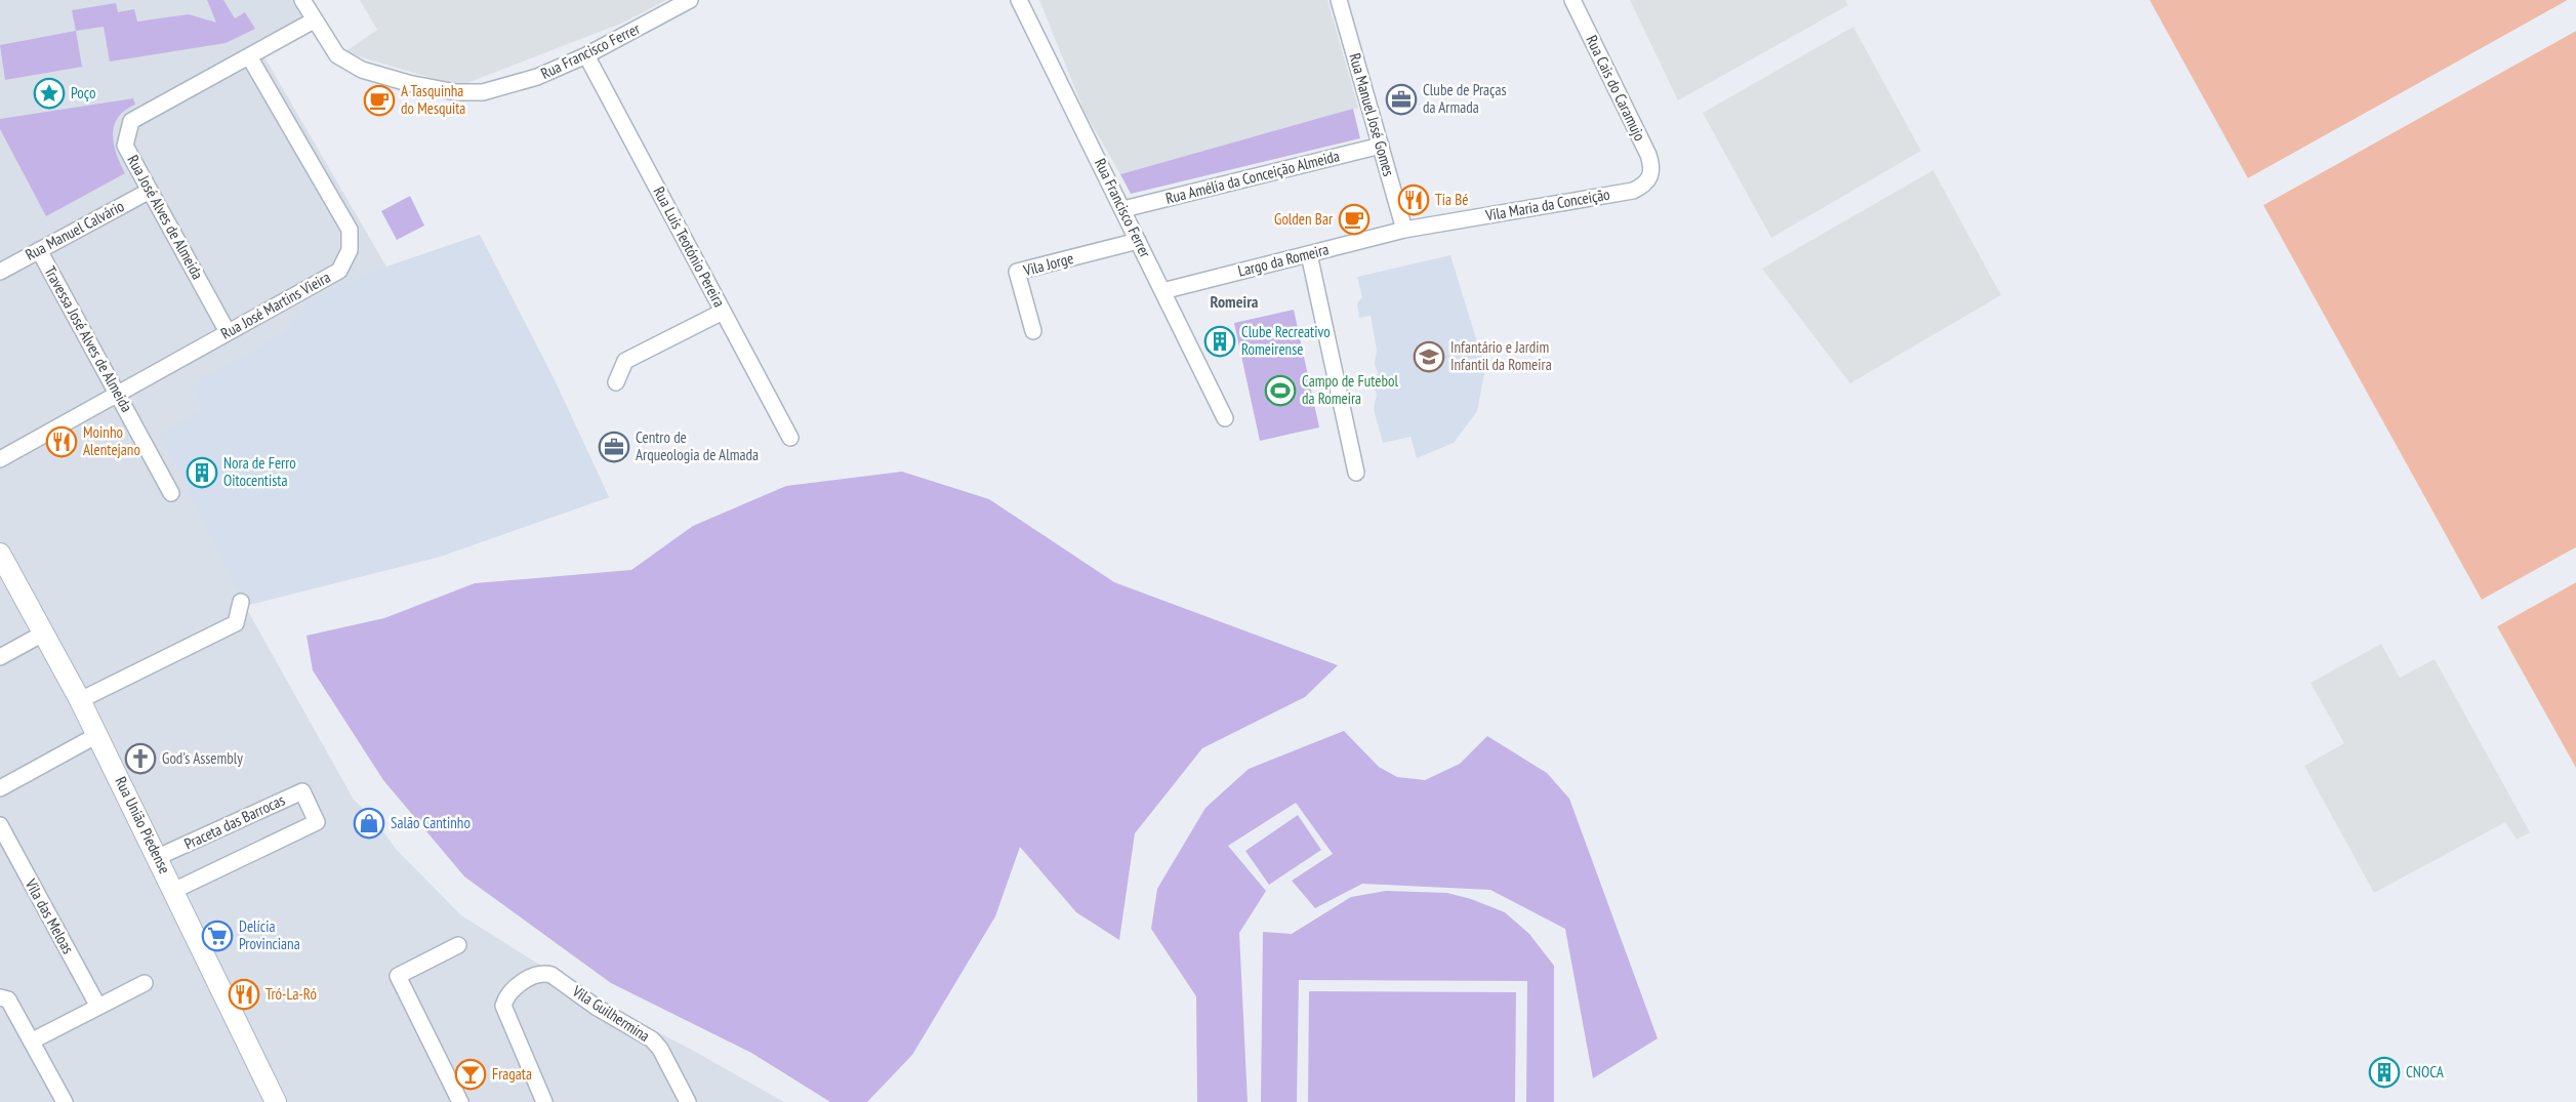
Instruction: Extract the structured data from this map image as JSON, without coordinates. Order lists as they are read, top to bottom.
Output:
{
  "streets": {
    "street": [
      "Rua Francisco Ferrer",
      "Rua Cais do Caramujo",
      "Rua Manuel José Gomes",
      "Rua Amélia da Conceição Almeida",
      "Vila Maria da Conceição",
      "Rua José Alves de Almeida",
      "Rua Manuel Calvário",
      "Rua Luís Teotónio Pereira",
      "Largo da Romeira",
      "Vila Jorge",
      "Rua José Martins Vieira",
      "Travessa José Alves de Almeida",
      "Praceta das Barrocas",
      "Rua União Piedense",
      "Vila das Meloas",
      "Vila Guilhermina"
    ]
  },
  "crossings": [
    ["Rua Francisco Ferrer", "Rua Amélia da Conceição Almeida"],
    ["Rua Francisco Ferrer", "Rua José Alves de Almeida"],
    ["Rua Francisco Ferrer", "Rua Luís Teotónio Pereira"],
    ["Rua Francisco Ferrer", "Largo da Romeira"],
    ["Rua Francisco Ferrer", "Vila Jorge"],
    ["Rua Cais do Caramujo", "Vila Maria da Conceição"],
    ["Rua Manuel José Gomes", "Rua Amélia da Conceição Almeida"],
    ["Rua Manuel José Gomes", "Vila Maria da Conceição"],
    ["Rua Manuel José Gomes", "Largo da Romeira"],
    ["Vila Maria da Conceição", "Largo da Romeira"],
    ["Rua José Alves de Almeida", "Rua Manuel Calvário"],
    ["Rua José Alves de Almeida", "Rua José Martins Vieira"],
    ["Rua Manuel Calvário", "Travessa José Alves de Almeida"],
    ["Rua José Martins Vieira", "Travessa José Alves de Almeida"],
    ["Praceta das Barrocas", "Rua União Piedense"]
  ],
  "districts": ["Romeira"],
  "places": {
    "place": ["Poço"],
    "office": ["Clube de Praças da Armada", "Centro de Arqueologia de Almada"],
    "cafe": ["A Tasquinha do Mesquita", "Golden Bar"],
    "restaurant": ["Tia Bé", "Moinho Alentejano", "Tró-La-Ró"],
    "building": ["Clube Recreativo Romeirense", "Nora de Ferro Oitocentista", "CNOCA"],
    "school or university": ["Infantário e Jardim Infantil da Romeira"],
    "sports": ["Campo de Futebol da Romeira"],
    "church": ["God's Assembly"],
    "shop": ["Salão Cantinho"],
    "supermarket": ["Delícia Provinciana"],
    "bar": ["Fragata"]
  }
}
